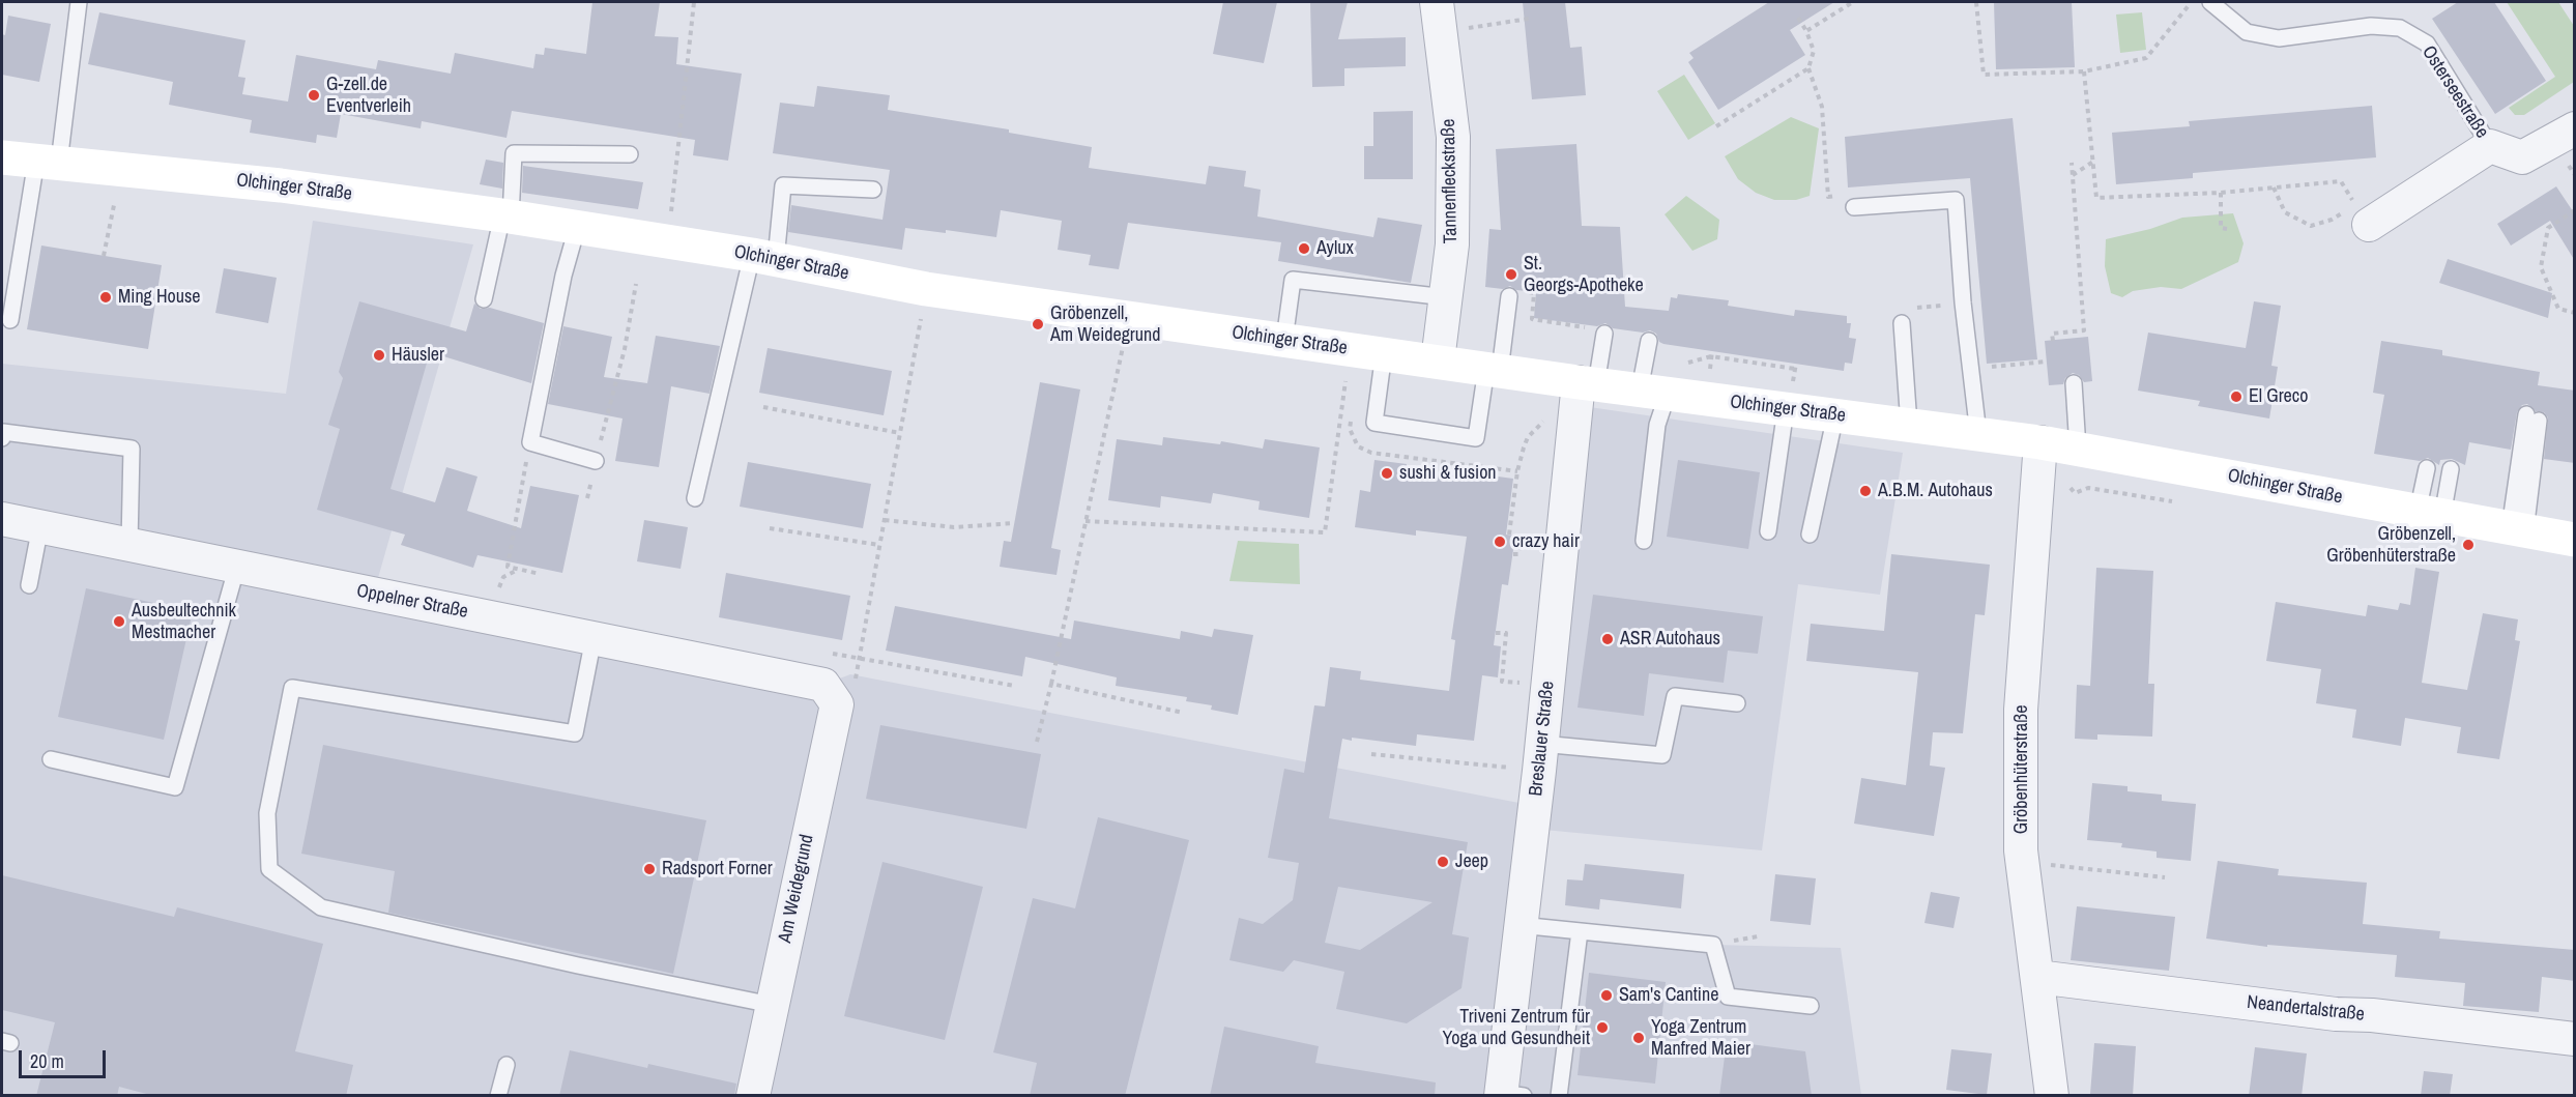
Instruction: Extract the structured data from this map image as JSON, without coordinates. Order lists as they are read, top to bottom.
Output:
{
  "streets": {
    "main road": ["Olchinger Straße"],
    "street": [
      "Osterseestraße",
      "Tannenfleckstraße",
      "Oppelner Straße",
      "Breslauer Straße",
      "Gröbenhüterstraße",
      "Am Weidegrund",
      "Neandertalstraße"
    ]
  },
  "crossings": [
    ["Tannenfleckstraße", "Olchinger Straße"],
    ["Olchinger Straße", "Breslauer Straße"],
    ["Olchinger Straße", "Gröbenhüterstraße"],
    ["Oppelner Straße", "Am Weidegrund"],
    ["Gröbenhüterstraße", "Neandertalstraße"]
  ],
  "places": [
    "G-zell.de Eventverleih",
    "Aylux",
    "St. Georgs-Apotheke",
    "Ming House",
    "Gröbenzell, Am Weidegrund",
    "Häusler",
    "El Greco",
    "sushi & fusion",
    "A.B.M. Autohaus",
    "crazy hair",
    "Gröbenzell, Gröbenhüterstraße",
    "Ausbeultechnik Mestmacher",
    "ASR Autohaus",
    "Jeep",
    "Radsport Forner",
    "Sam's Cantine",
    "Triveni Zentrum für Yoga und Gesundheit",
    "Yoga Zentrum Manfred Maier"
  ],
  "scale_bar": "20 m"
}
